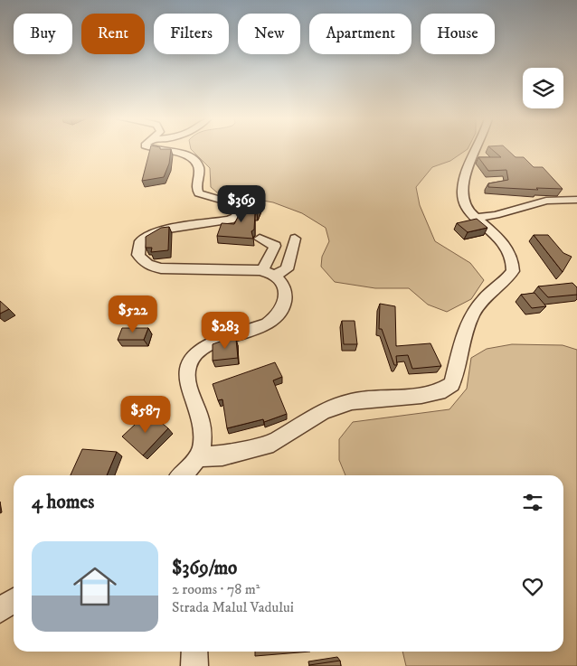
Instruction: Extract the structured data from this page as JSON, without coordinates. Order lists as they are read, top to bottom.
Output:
{
  "page": {
    "chip": [
      "Buy",
      "Rent",
      "Filters",
      "New",
      "Apartment",
      "House"
    ],
    "price": [
      "$369",
      "$522",
      "$283",
      "$587"
    ],
    "heading": "4 homes",
    "list": [
      {
        "name": "$369/mo",
        "note": "2 rooms · 78 m² · Strada Malul Vadului"
      }
    ]
  }
}
